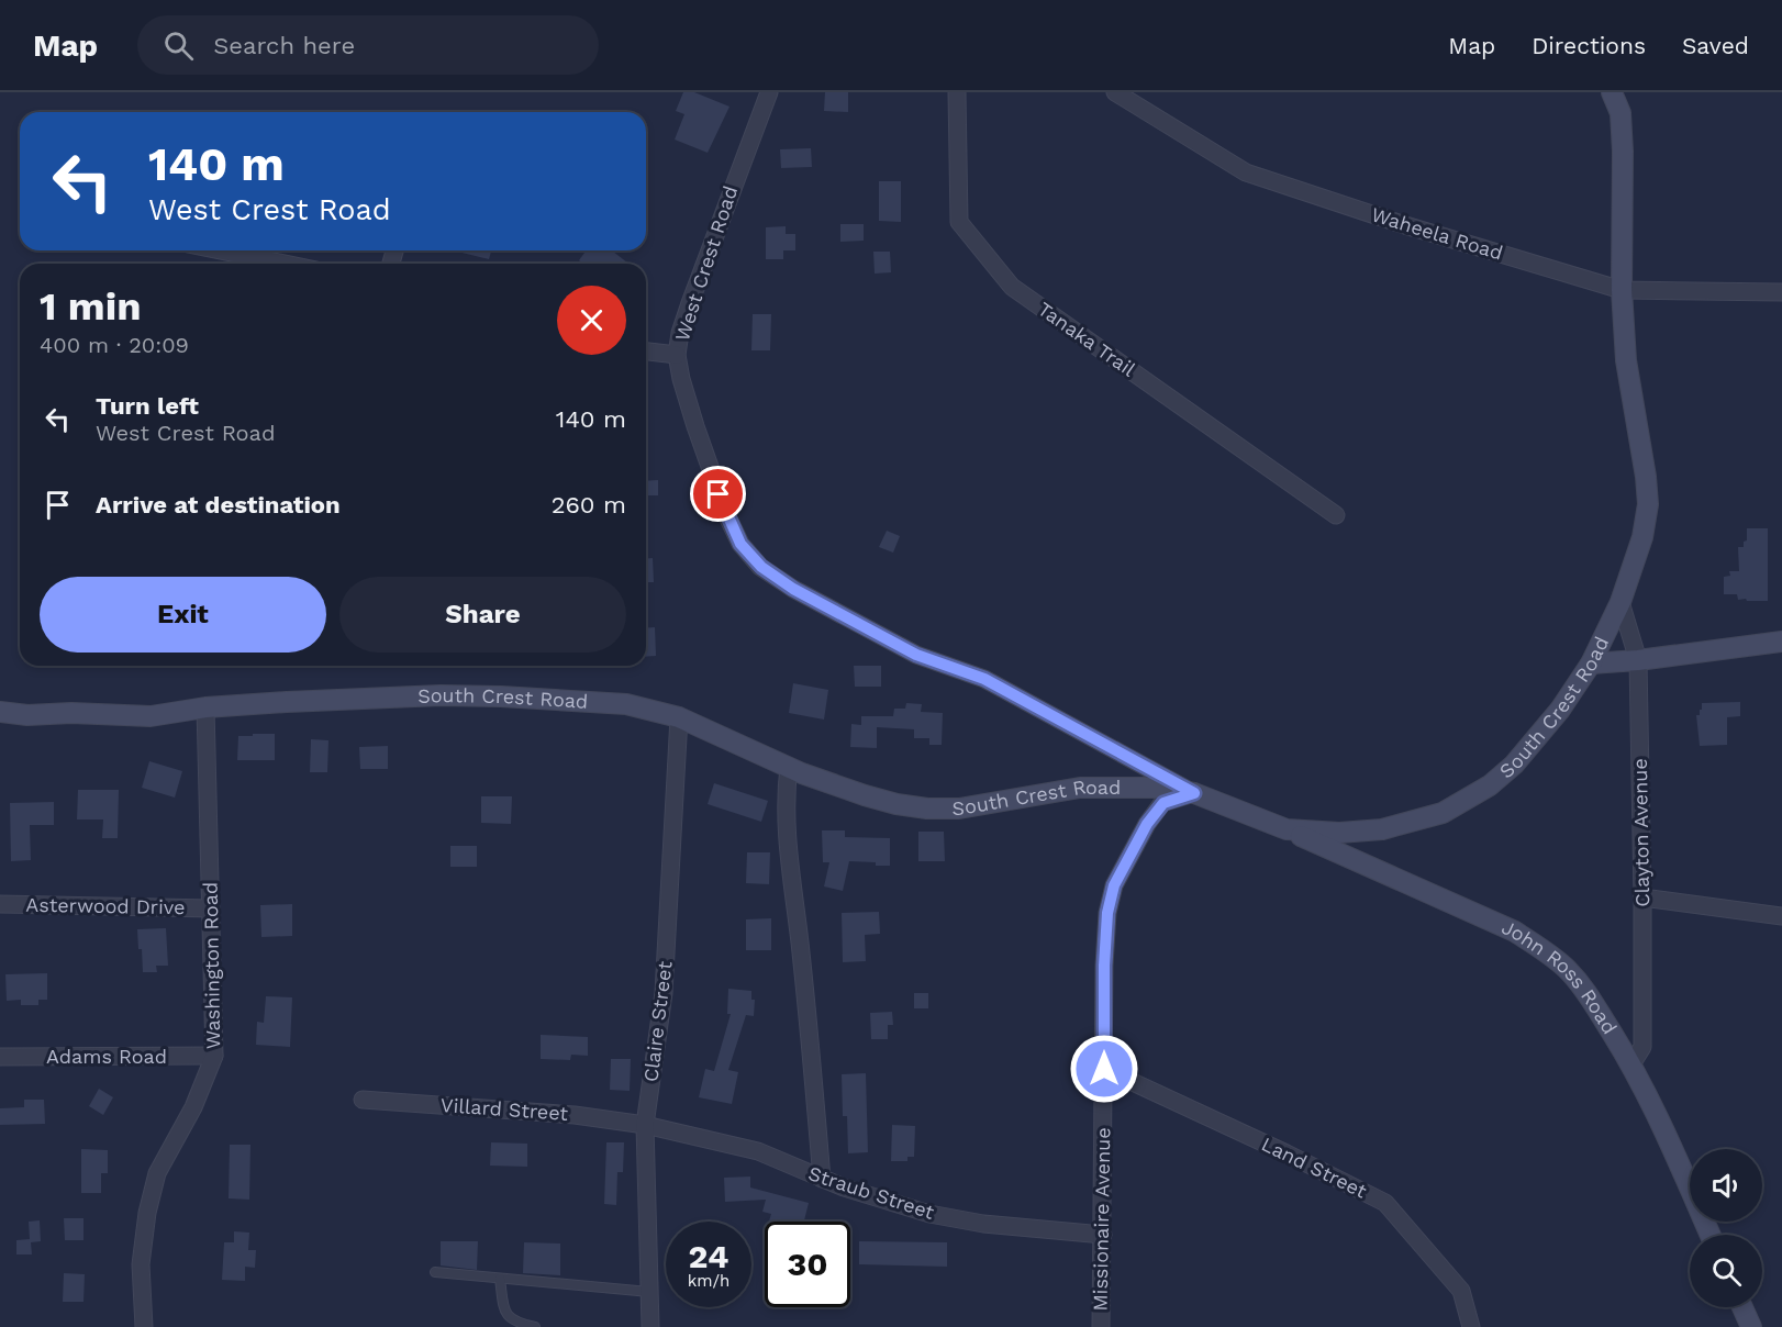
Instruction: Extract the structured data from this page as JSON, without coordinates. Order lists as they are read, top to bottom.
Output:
{
  "streets": {
    "street": [
      "Waheela Road",
      "West Crest Road",
      "Tanaka Trail",
      "South Crest Road",
      "Clayton Avenue",
      "Asterwood Drive",
      "Washington Road",
      "John Ross Road",
      "Claire Street",
      "Adams Road",
      "Villard Street",
      "Land Street",
      "Straub Street",
      "Missionaire Avenue"
    ]
  },
  "crossings": [
    ["Waheela Road", "South Crest Road"],
    ["West Crest Road", "South Crest Road"],
    ["West Crest Road", "Missionaire Avenue"],
    ["South Crest Road", "Clayton Avenue"],
    ["South Crest Road", "Washington Road"],
    ["South Crest Road", "John Ross Road"],
    ["South Crest Road", "Claire Street"],
    ["South Crest Road", "Missionaire Avenue"],
    ["Clayton Avenue", "John Ross Road"],
    ["Asterwood Drive", "Washington Road"],
    ["Washington Road", "Adams Road"],
    ["Claire Street", "Villard Street"],
    ["Claire Street", "Straub Street"],
    ["Villard Street", "Straub Street"],
    ["Land Street", "Missionaire Avenue"],
    ["Straub Street", "Missionaire Avenue"]
  ],
  "page": {
    "header": "Map",
    "search": "Search here",
    "nav": ["Map", "Directions", "Saved"],
    "turn": ["140 m", "West Crest Road"],
    "heading": ["1 min", "400 m · 20:09"],
    "list": [
      {
        "name": "Turn left",
        "note": "West Crest Road",
        "value": "140 m"
      },
      {
        "name": "Arrive at destination",
        "value": "260 m"
      }
    ],
    "buttons": ["Exit", "Share"],
    "speed": "24 km/h",
    "limit": "30"
  }
}
